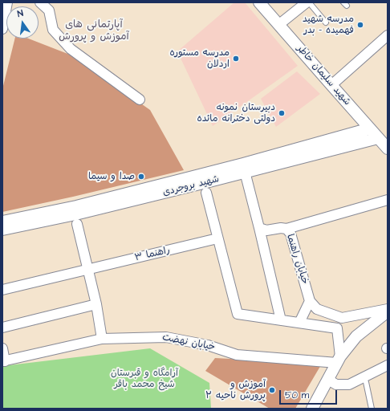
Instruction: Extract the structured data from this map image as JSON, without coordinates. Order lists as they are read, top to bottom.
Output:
{
  "streets": {
    "street": [
      "شهید سلیمان خاطر",
      "شهید بروجردی",
      "راهنما ۳",
      "خیابان راهنما",
      "خیابان نهضت"
    ]
  },
  "crossings": [
    ["شهید سلیمان خاطر", "شهید بروجردی"]
  ],
  "districts": ["آپارتمانی های آموزش و پرورش"],
  "parks": ["آرامگاه و قبرستان شیخ محمد باقر"],
  "places": [
    "مدرسه شهید فهمیده - بدر",
    "مدرسه مستوره اردلان",
    "دبیرستان نمونه دولتی دخترانه مائده",
    "صدا و سیما",
    "آموزش و پرورش ناحیه ۲"
  ],
  "scale_bar": "50 m",
  "north": "top"
}
